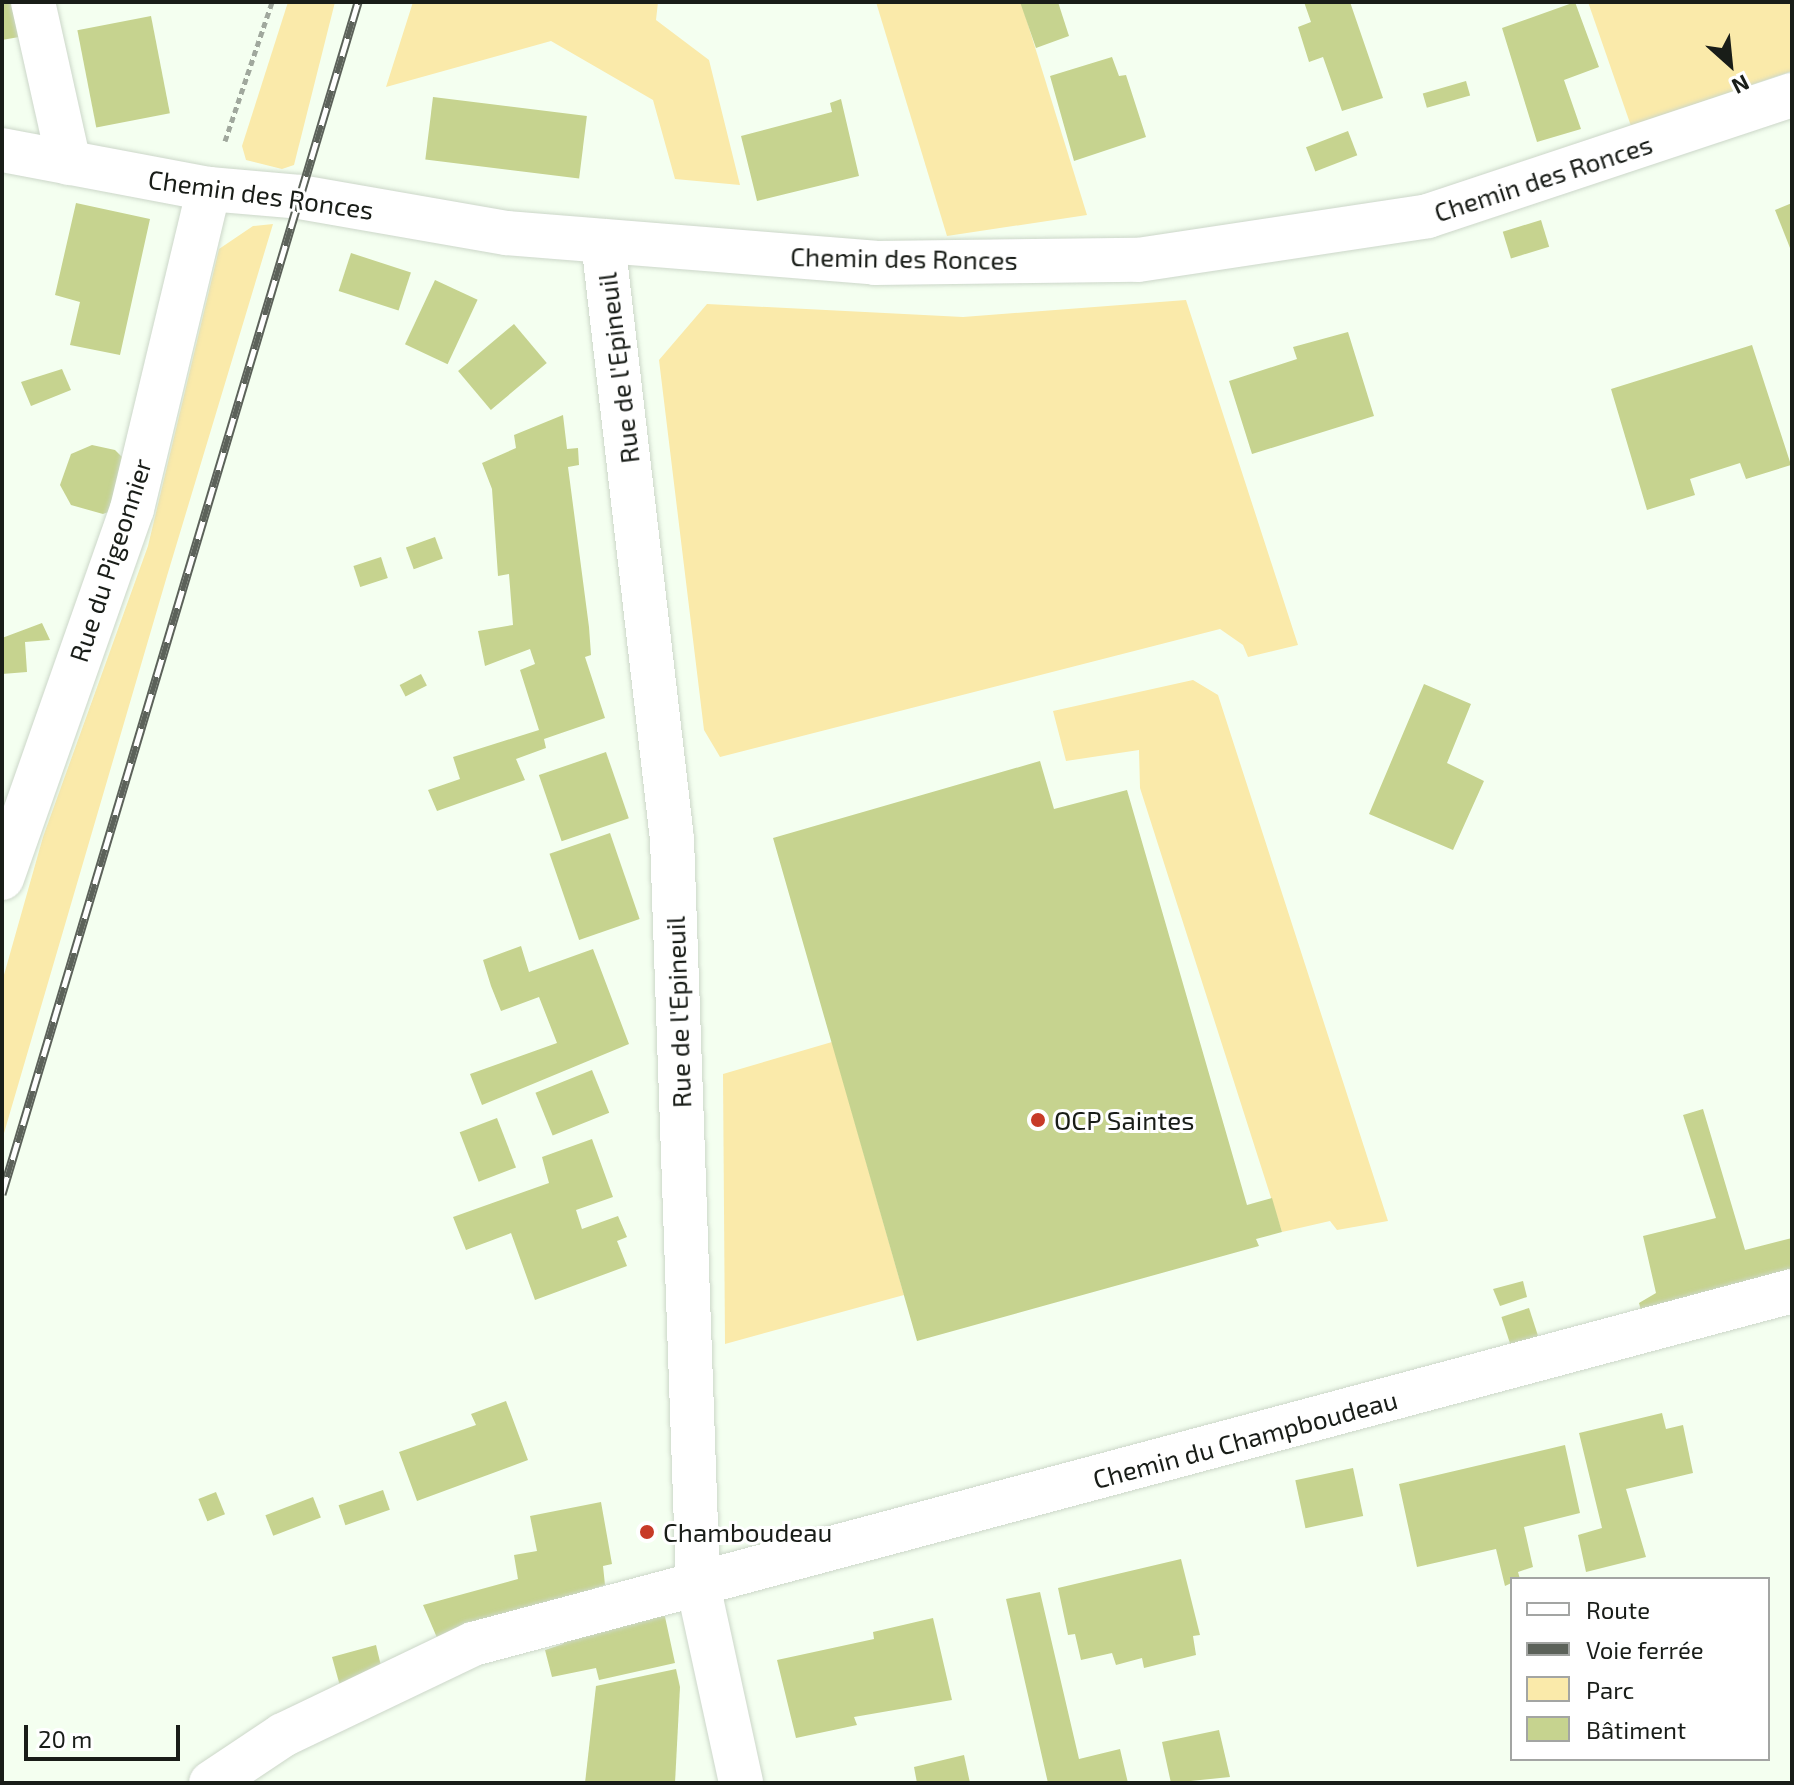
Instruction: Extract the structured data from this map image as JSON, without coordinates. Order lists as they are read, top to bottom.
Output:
{
  "streets": {
    "street": [
      "Chemin des Ronces",
      "Rue de l'Epineuil",
      "Rue du Pigeonnier",
      "Chemin du Champboudeau"
    ]
  },
  "crossings": [
    ["Chemin des Ronces", "Rue de l'Epineuil"],
    ["Chemin des Ronces", "Rue du Pigeonnier"],
    ["Rue de l'Epineuil", "Chemin du Champboudeau"]
  ],
  "places": ["OCP Saintes", "Chamboudeau"],
  "legend": [
    "Route",
    "Voie ferrée",
    "Parc",
    "Bâtiment"
  ],
  "scale_bar": "20 m",
  "north": "bottom right"
}
